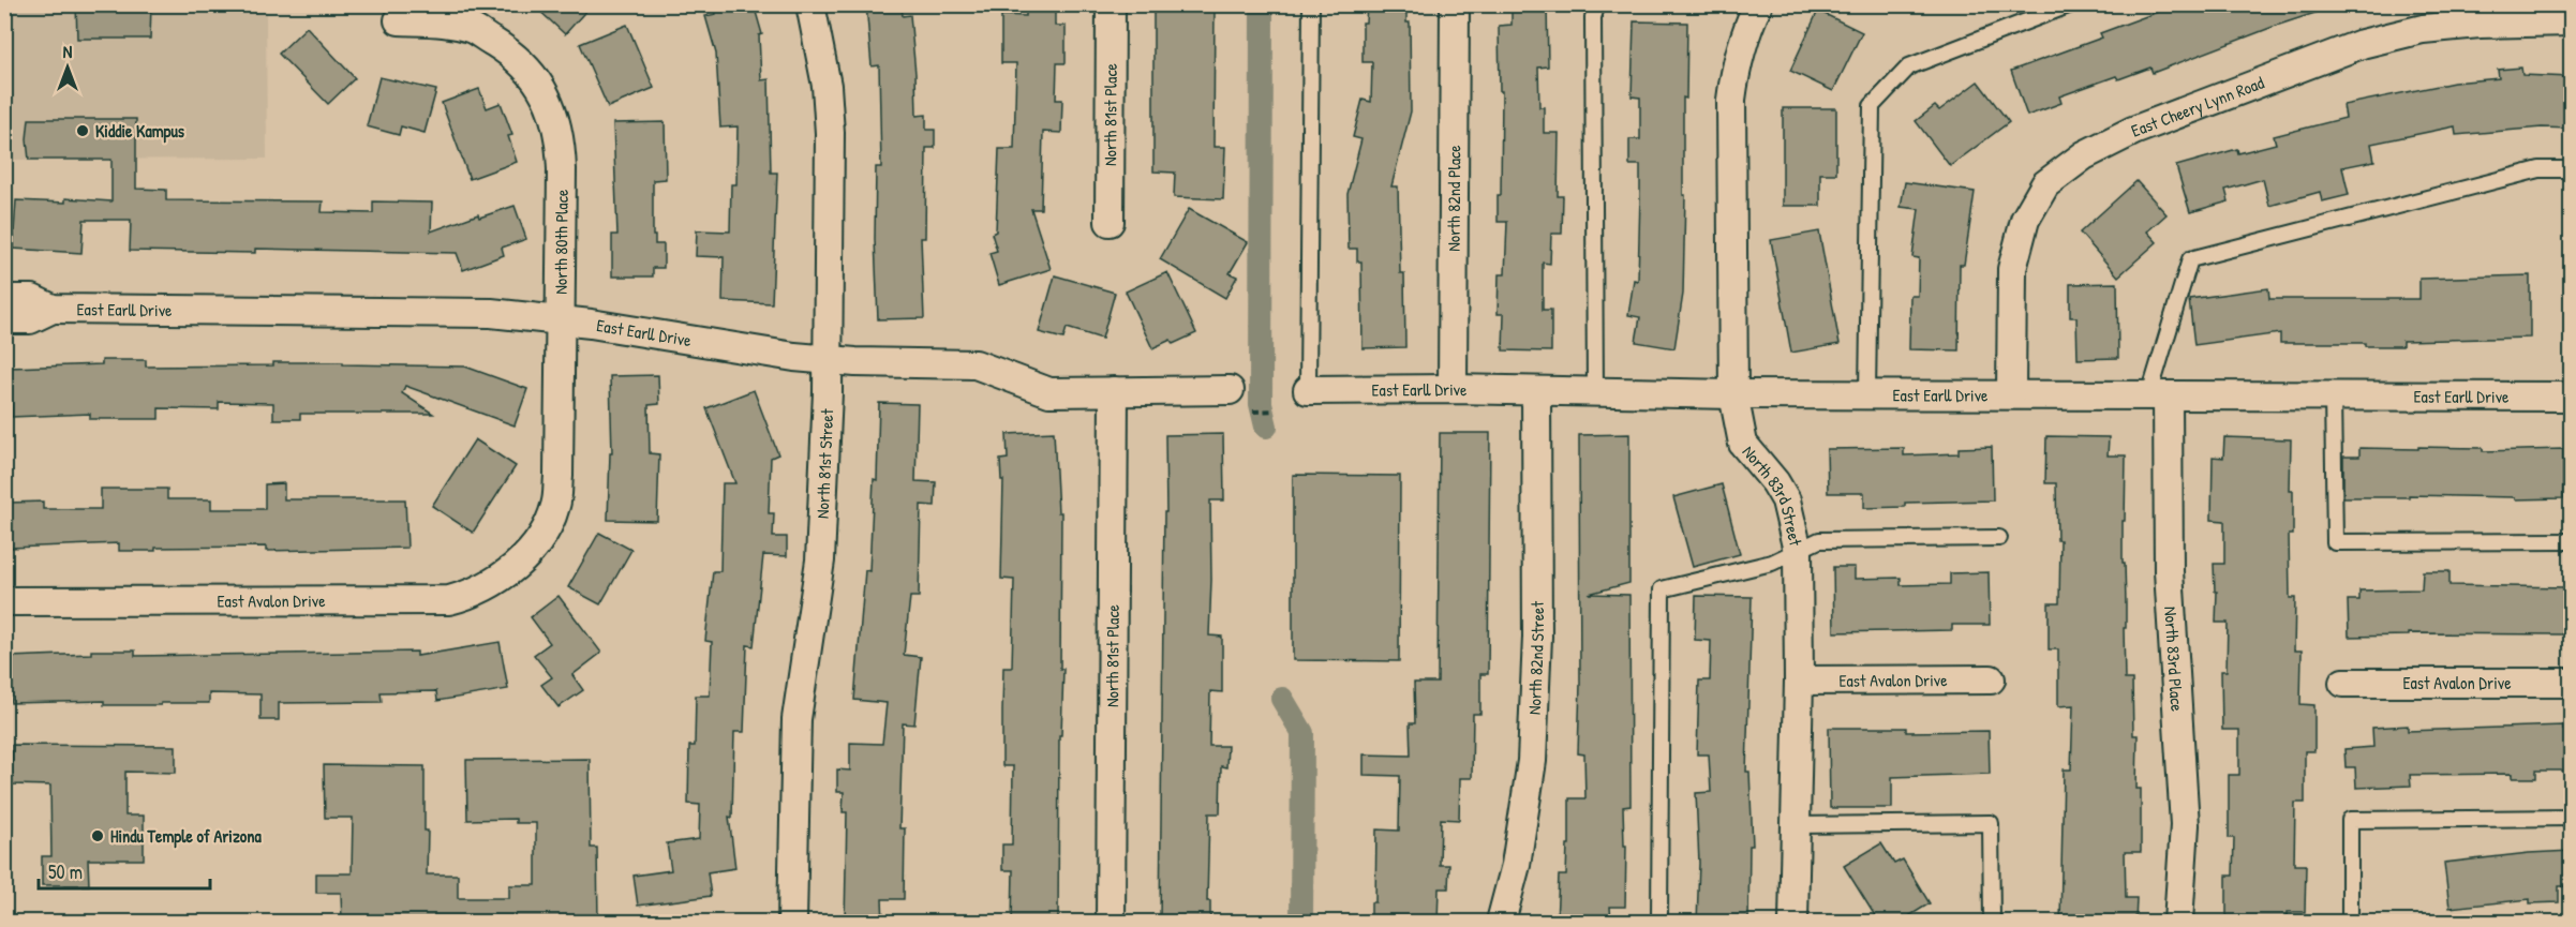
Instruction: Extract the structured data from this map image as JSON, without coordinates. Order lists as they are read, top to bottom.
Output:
{
  "streets": {
    "street": [
      "East Cheery Lynn Road",
      "North 81st Place",
      "North 82nd Place",
      "North 80th Place",
      "East Earll Drive",
      "North 81st Street",
      "North 83rd Street",
      "East Avalon Drive",
      "North 82nd Street",
      "North 83rd Place"
    ]
  },
  "crossings": [
    ["East Cheery Lynn Road", "East Earll Drive"],
    ["North 81st Place", "East Earll Drive"],
    ["North 82nd Place", "East Earll Drive"],
    ["North 80th Place", "East Earll Drive"],
    ["North 80th Place", "East Avalon Drive"],
    ["East Earll Drive", "North 81st Street"],
    ["East Earll Drive", "North 83rd Street"],
    ["East Earll Drive", "North 82nd Street"],
    ["East Earll Drive", "North 83rd Place"],
    ["North 83rd Street", "East Avalon Drive"]
  ],
  "places": ["Kiddie Kampus", "Hindu Temple of Arizona"],
  "scale_bar": "50 m",
  "north": "top"
}
